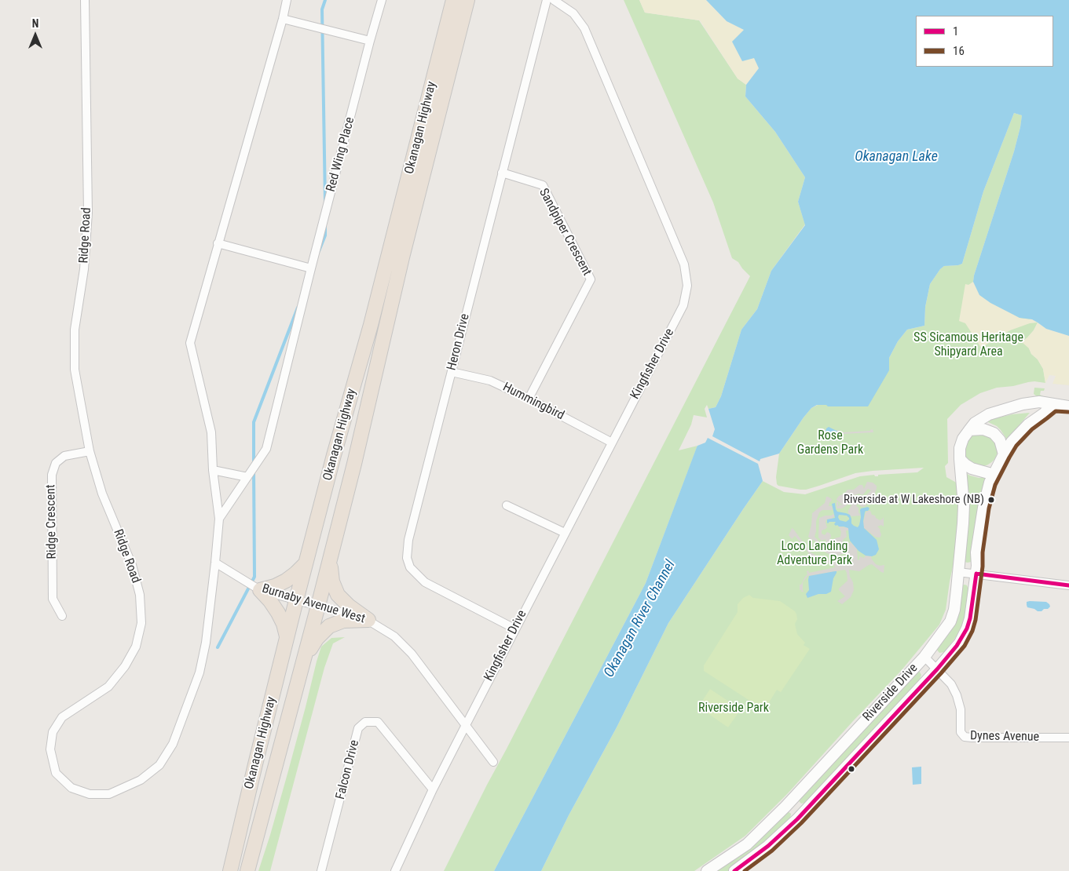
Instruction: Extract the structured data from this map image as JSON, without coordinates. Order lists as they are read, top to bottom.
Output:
{
  "streets": {
    "highway": ["Okanagan Highway"],
    "street": [
      "Red Wing Place",
      "Sandpiper Crescent",
      "Ridge Road",
      "Heron Drive",
      "Kingfisher Drive",
      "Hummingbird",
      "Ridge Crescent",
      "Burnaby Avenue West",
      "Riverside Drive",
      "Dynes Avenue",
      "Falcon Drive"
    ]
  },
  "crossings": [
    ["Okanagan Highway", "Burnaby Avenue West"],
    ["Sandpiper Crescent", "Heron Drive"],
    ["Sandpiper Crescent", "Hummingbird"],
    ["Ridge Road", "Ridge Crescent"],
    ["Ridge Road", "Burnaby Avenue West"],
    ["Heron Drive", "Kingfisher Drive"],
    ["Heron Drive", "Hummingbird"],
    ["Kingfisher Drive", "Hummingbird"],
    ["Kingfisher Drive", "Burnaby Avenue West"],
    ["Riverside Drive", "Dynes Avenue"]
  ],
  "water": ["Okanagan Lake", "Okanagan River Channel"],
  "parks": [
    "SS Sicamous Heritage Shipyard Area",
    "Rose Gardens Park",
    "Loco Landing Adventure Park",
    "Riverside Park"
  ],
  "places": ["Riverside at W Lakeshore (NB)"],
  "lines": ["transit line 16", "transit line 1"],
  "legend": ["1", "16"],
  "north": "top"
}
